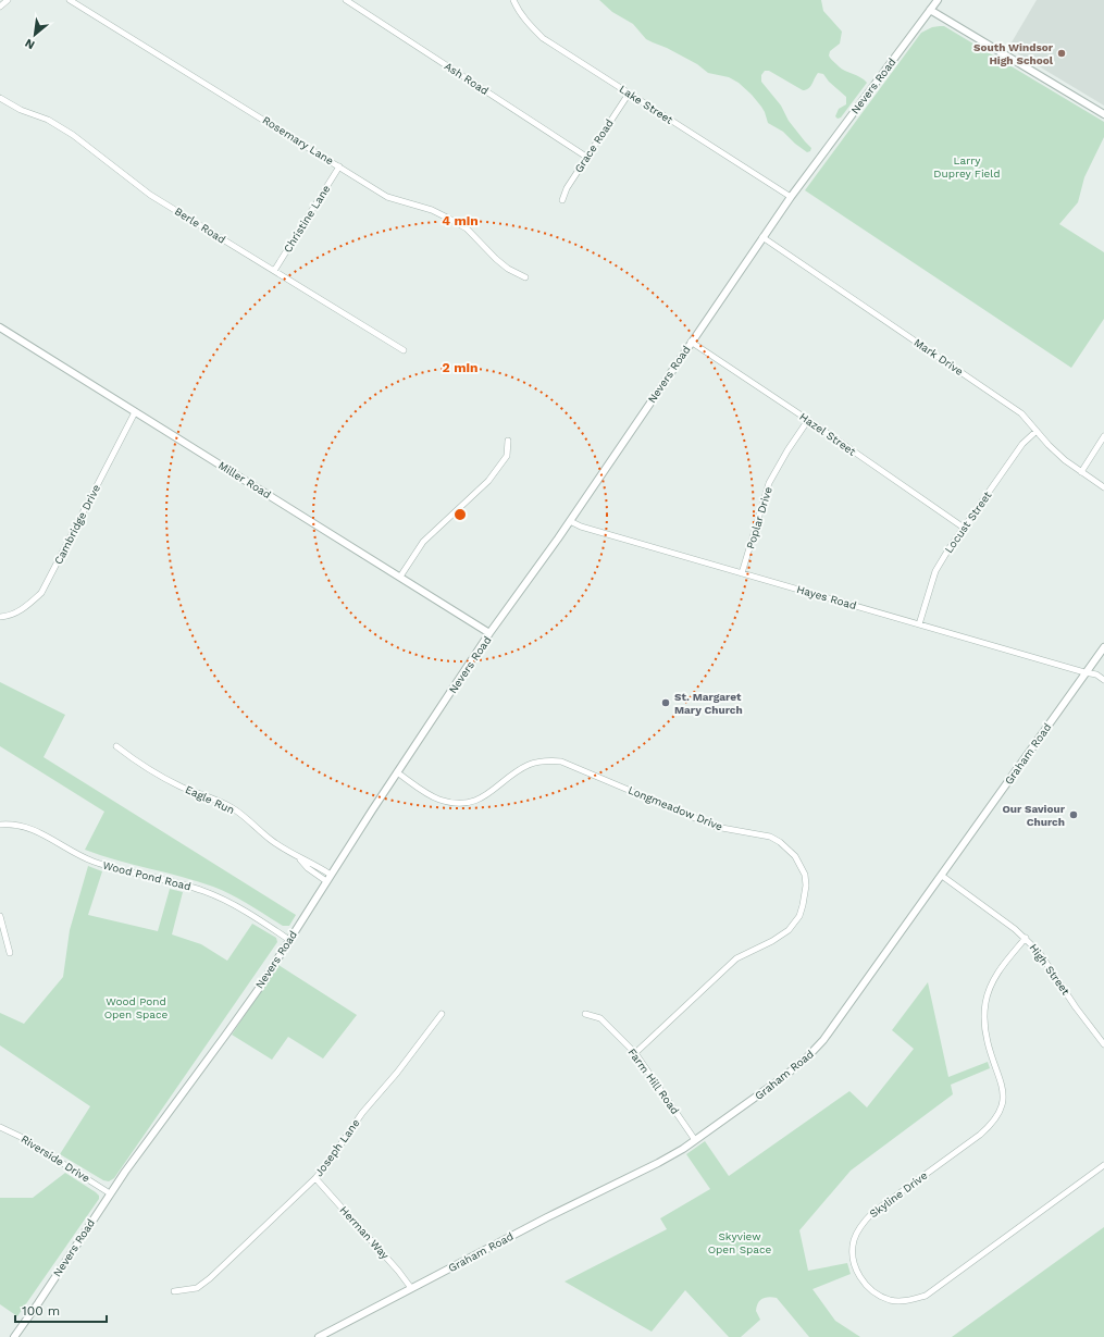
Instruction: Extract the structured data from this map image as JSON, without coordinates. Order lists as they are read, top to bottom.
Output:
{
  "streets": {
    "street": [
      "Ash Road",
      "Nevers Road",
      "Lake Street",
      "Rosemary Lane",
      "Grace Road",
      "Christine Lane",
      "Berle Road",
      "Mark Drive",
      "Hazel Street",
      "Miller Road",
      "Poplar Drive",
      "Locust Street",
      "Cambridge Drive",
      "Hayes Road",
      "Graham Road",
      "Eagle Run",
      "Longmeadow Drive",
      "Wood Pond Road",
      "High Street",
      "Farm Hill Road",
      "Joseph Lane",
      "Riverside Drive",
      "Skyline Drive",
      "Herman Way"
    ]
  },
  "crossings": [
    ["Ash Road", "Grace Road"],
    ["Nevers Road", "Lake Street"],
    ["Nevers Road", "Mark Drive"],
    ["Nevers Road", "Hazel Street"],
    ["Nevers Road", "Miller Road"],
    ["Nevers Road", "Hayes Road"],
    ["Nevers Road", "Eagle Run"],
    ["Nevers Road", "Longmeadow Drive"],
    ["Nevers Road", "Wood Pond Road"],
    ["Nevers Road", "Riverside Drive"],
    ["Lake Street", "Grace Road"],
    ["Rosemary Lane", "Christine Lane"],
    ["Christine Lane", "Berle Road"],
    ["Mark Drive", "Locust Street"],
    ["Hazel Street", "Poplar Drive"],
    ["Hazel Street", "Locust Street"],
    ["Miller Road", "Cambridge Drive"],
    ["Poplar Drive", "Hayes Road"],
    ["Locust Street", "Hayes Road"],
    ["Hayes Road", "Graham Road"],
    ["Graham Road", "High Street"],
    ["Graham Road", "Farm Hill Road"],
    ["Graham Road", "Herman Way"],
    ["Longmeadow Drive", "Farm Hill Road"],
    ["High Street", "Skyline Drive"],
    ["Joseph Lane", "Herman Way"]
  ],
  "parks": ["Larry Duprey Field", "Wood Pond Open Space", "Skyview Open Space"],
  "places": ["South Windsor High School", "St. Margaret Mary Church", "Our Saviour Church"],
  "scale_bar": "100 m",
  "north": "bottom left",
  "rings": ["4 min", "2 min"]
}
